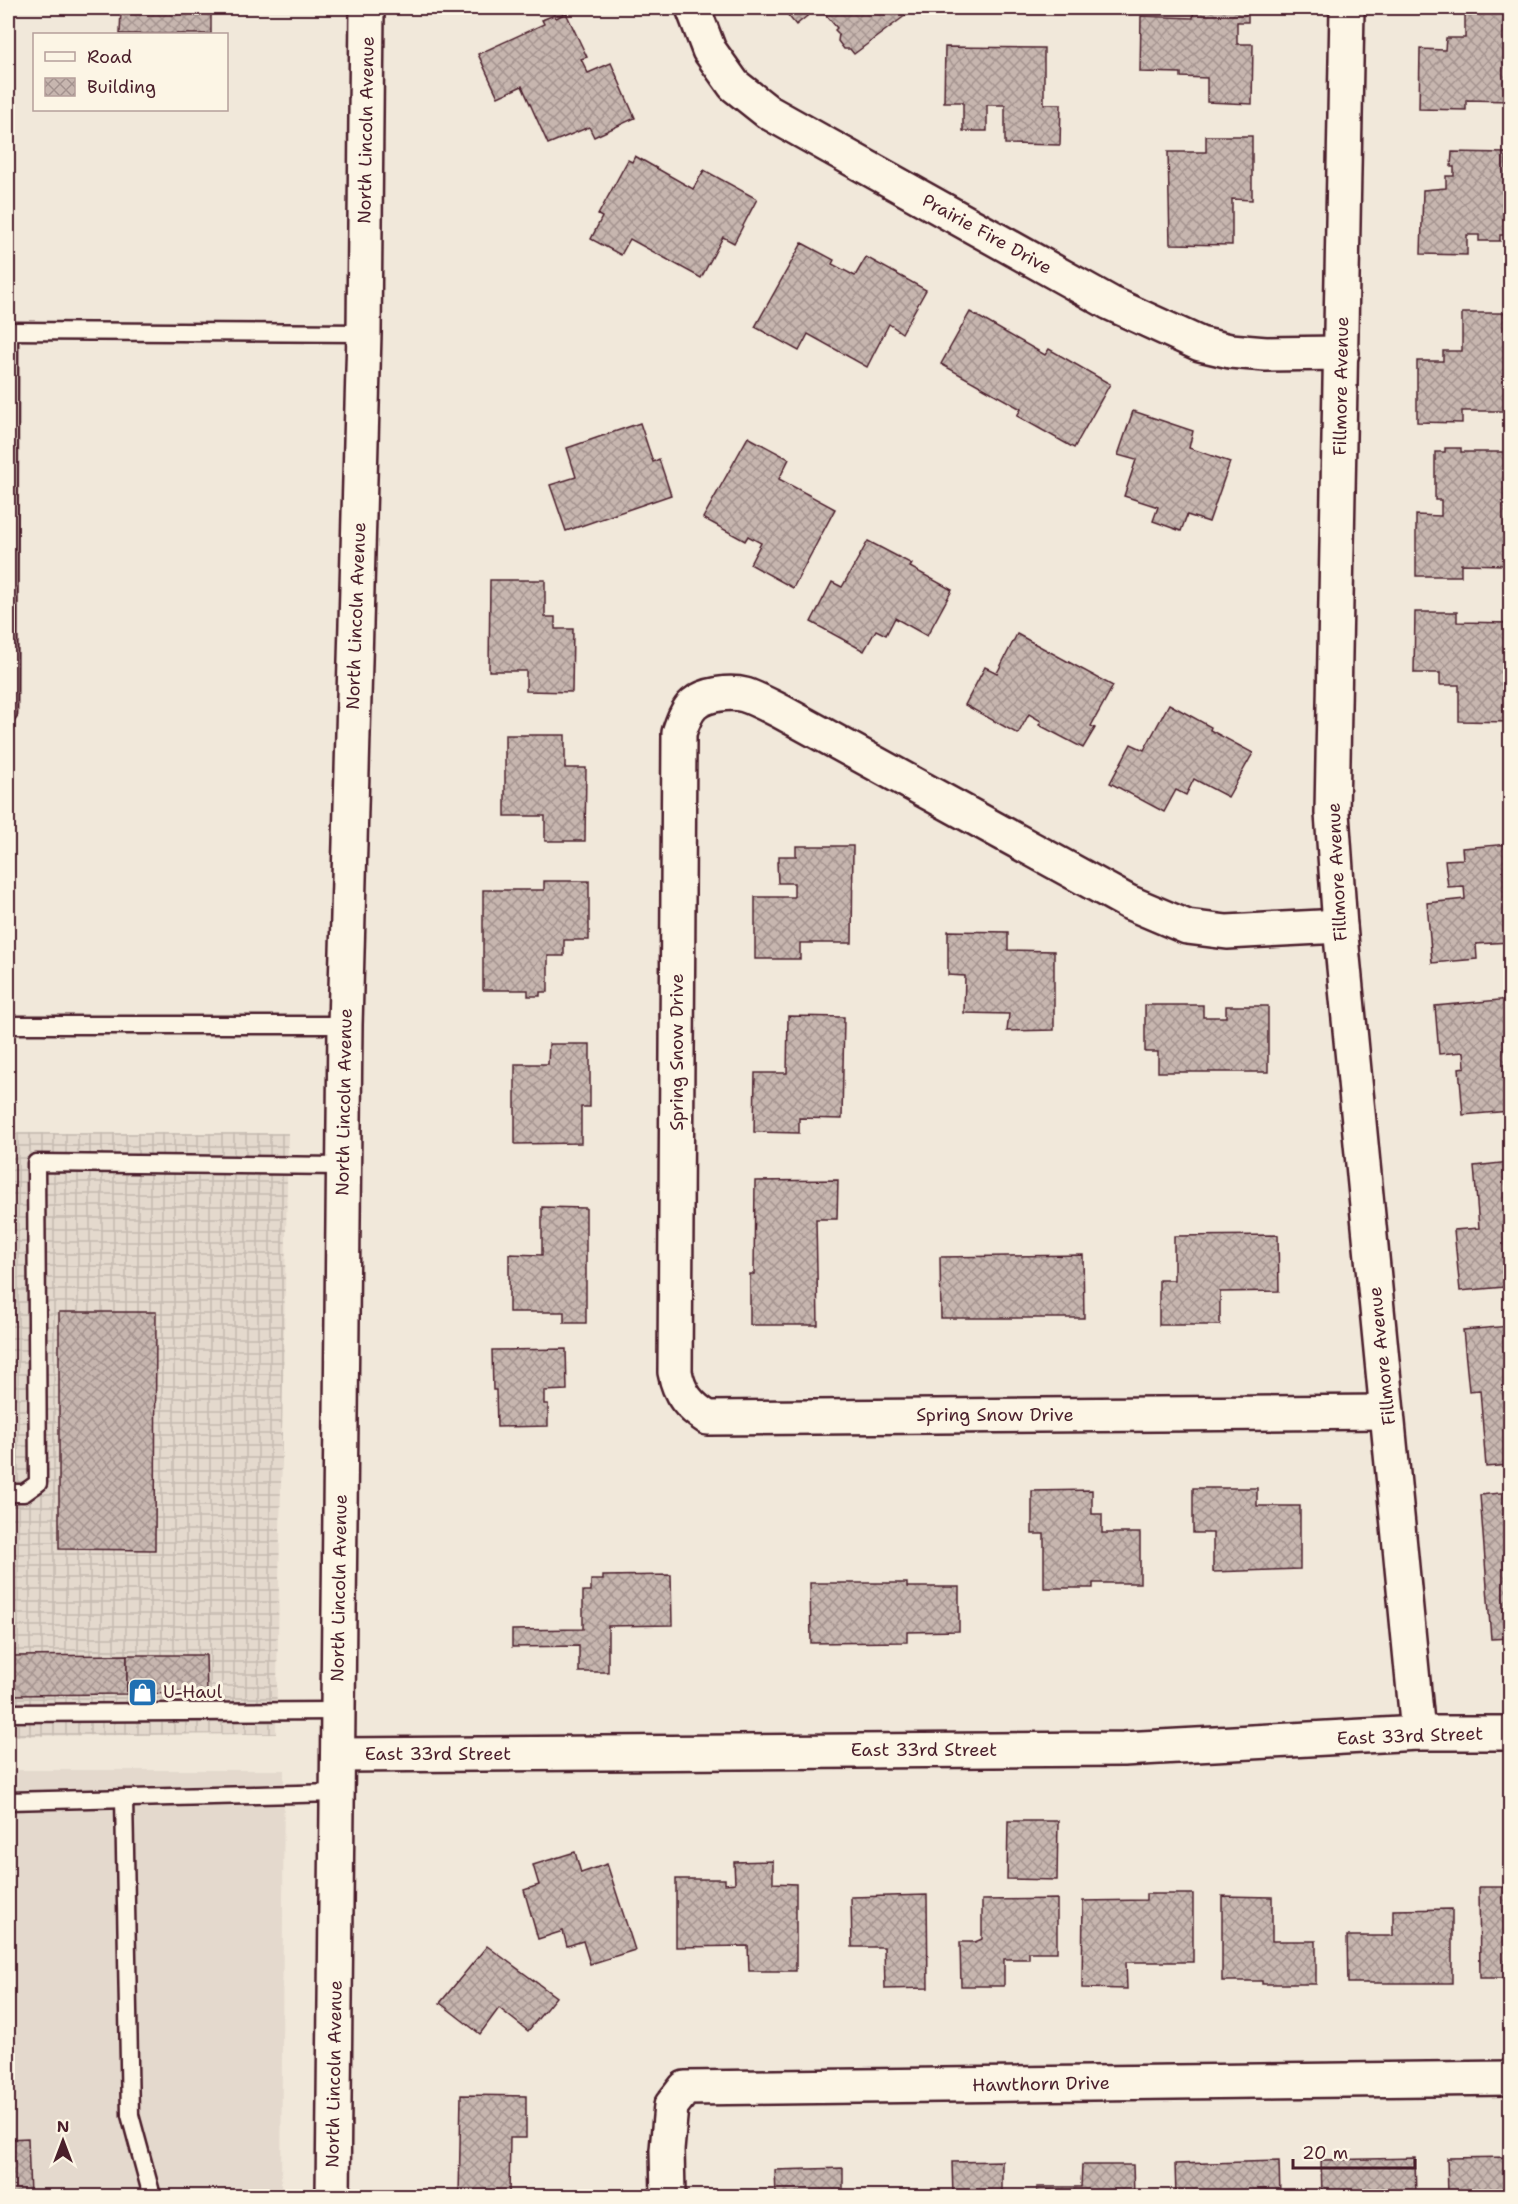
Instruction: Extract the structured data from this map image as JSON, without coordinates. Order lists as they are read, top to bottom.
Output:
{
  "streets": {
    "street": [
      "North Lincoln Avenue",
      "Prairie Fire Drive",
      "Fillmore Avenue",
      "Spring Snow Drive",
      "East 33rd Street",
      "Hawthorn Drive"
    ]
  },
  "crossings": [
    ["North Lincoln Avenue", "East 33rd Street"],
    ["Prairie Fire Drive", "Fillmore Avenue"],
    ["Fillmore Avenue", "Spring Snow Drive"],
    ["Fillmore Avenue", "East 33rd Street"]
  ],
  "places": {
    "shop": ["U-Haul"]
  },
  "legend": ["Road", "Building"],
  "scale_bar": "20 m",
  "north": "top"
}
